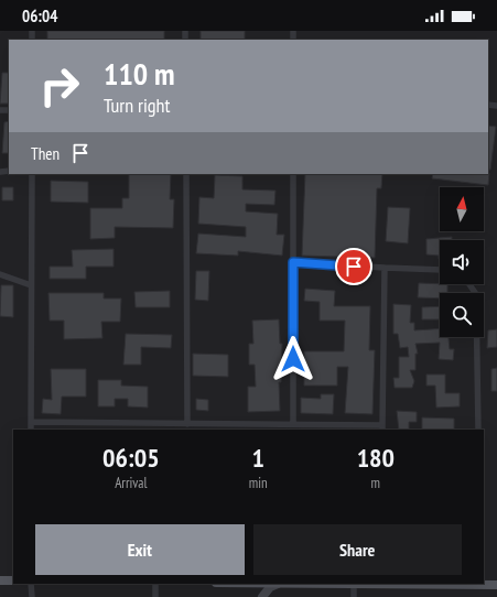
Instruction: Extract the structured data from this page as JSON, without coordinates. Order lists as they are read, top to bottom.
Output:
{
  "north": "top",
  "page": {
    "status": "06:04",
    "turn": ["110 m", "Turn right"],
    "then": "Then",
    "eta": [
      "06:05",
      "Arrival",
      "1",
      "min",
      "180",
      "m"
    ],
    "buttons": ["Exit", "Share"]
  }
}
